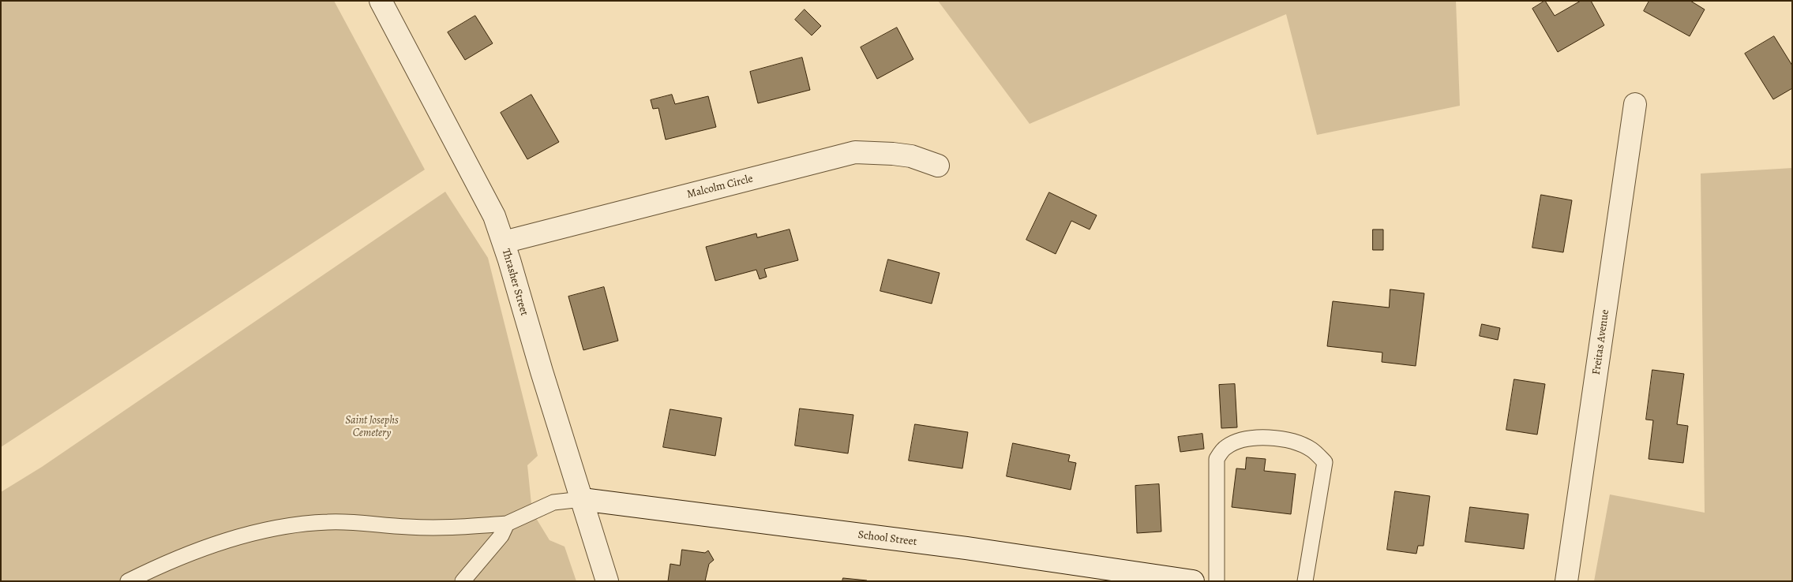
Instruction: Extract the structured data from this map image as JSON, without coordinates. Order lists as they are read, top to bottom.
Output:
{
  "streets": {
    "street": [
      "Malcolm Circle",
      "Thrasher Street",
      "Freitas Avenue",
      "School Street"
    ]
  },
  "crossings": [
    ["Malcolm Circle", "Thrasher Street"],
    ["Thrasher Street", "School Street"]
  ],
  "parks": ["Saint Josephs Cemetery"]
}
